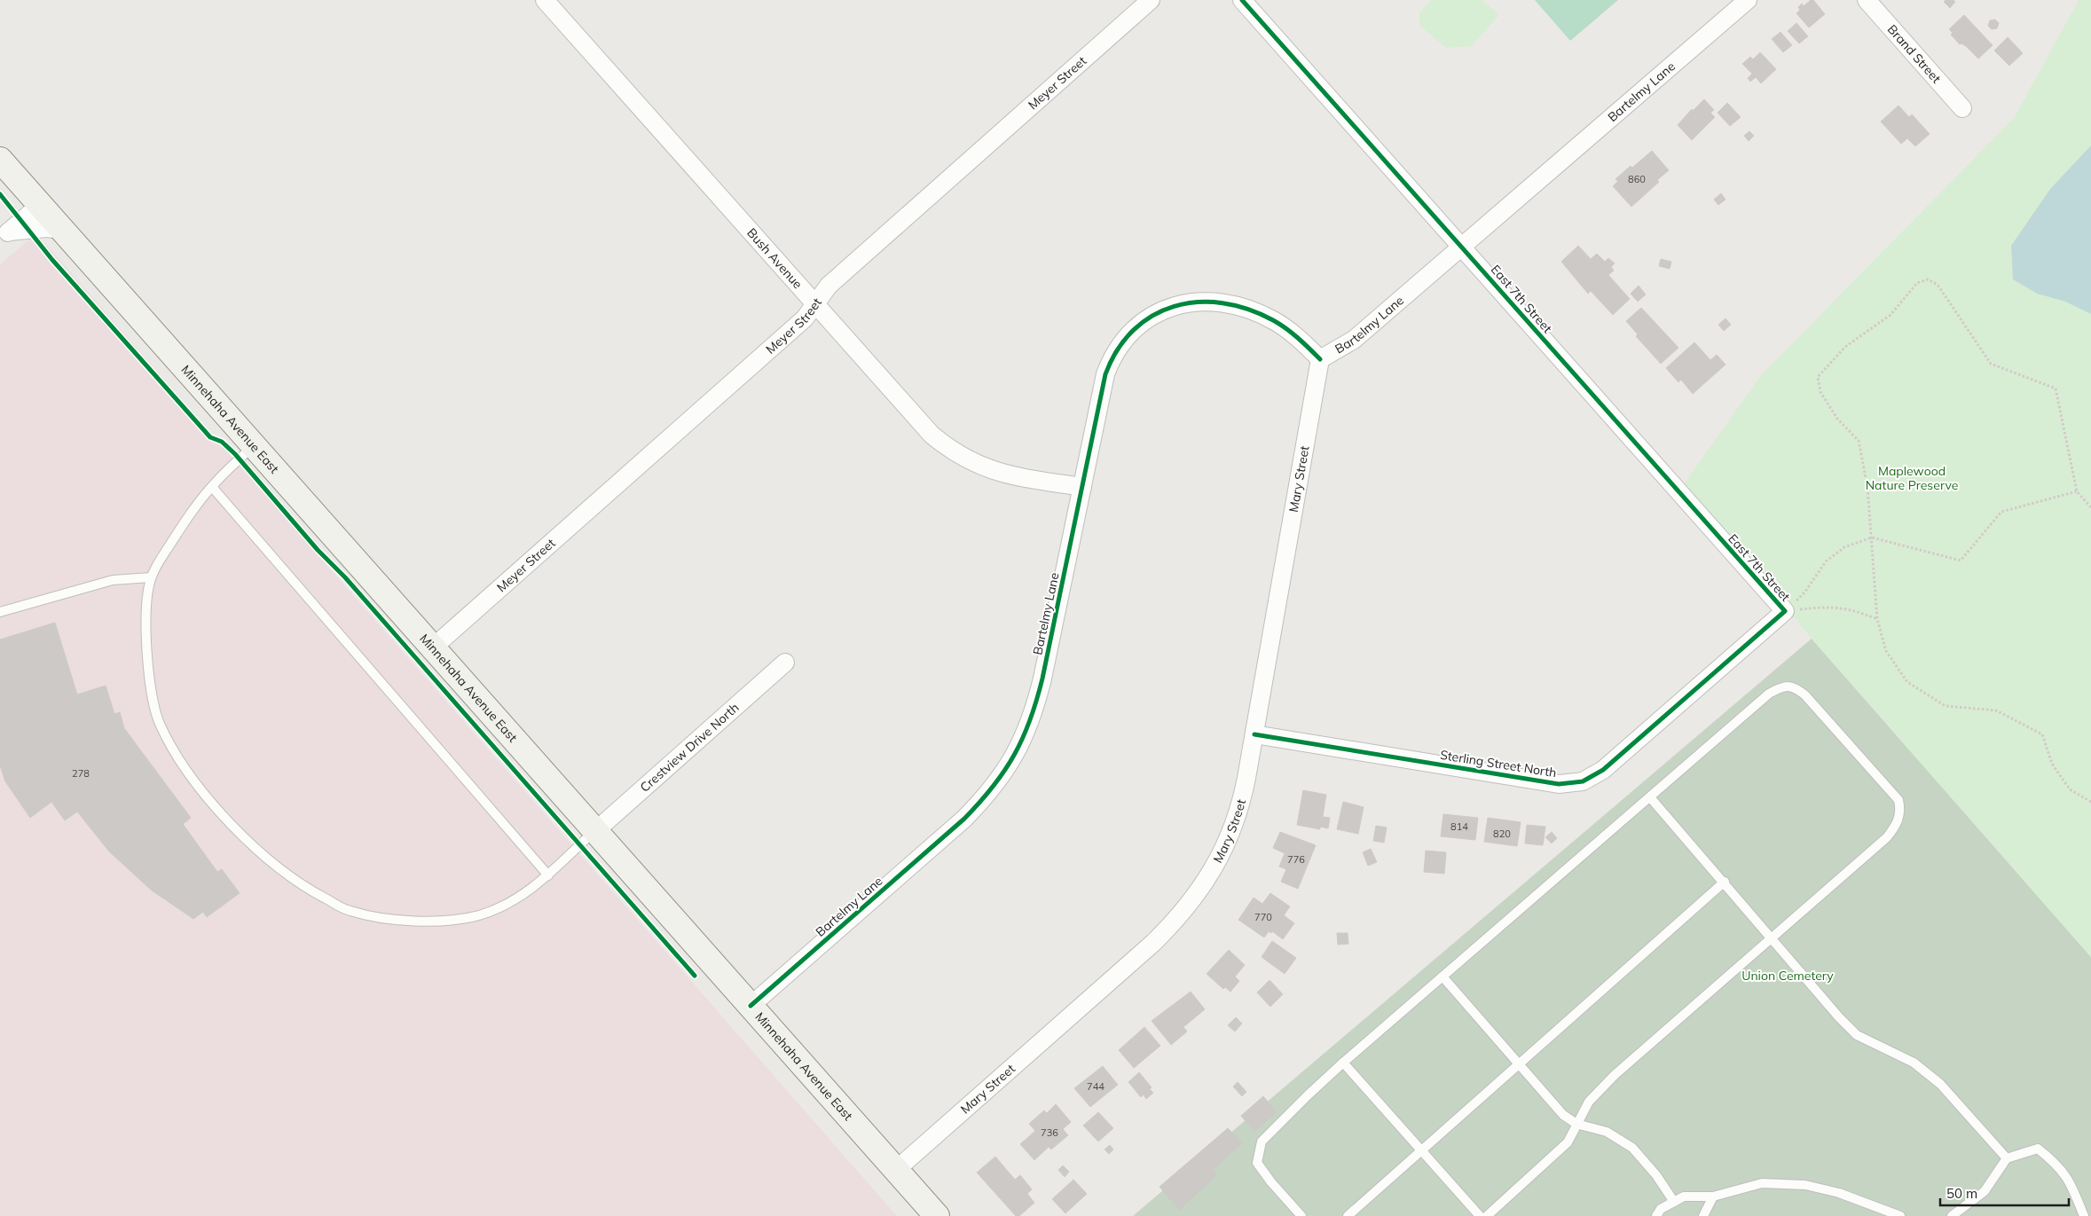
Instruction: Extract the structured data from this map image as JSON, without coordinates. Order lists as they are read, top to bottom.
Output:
{
  "streets": {
    "main road": ["Minnehaha Avenue East"],
    "street": [
      "Brand Street",
      "Meyer Street",
      "Bartelmy Lane",
      "Bush Avenue",
      "East 7th Street",
      "Mary Street",
      "Crestview Drive North",
      "Sterling Street North"
    ]
  },
  "crossings": [
    ["Meyer Street", "Bush Avenue"],
    ["Meyer Street", "Minnehaha Avenue East"],
    ["Bartelmy Lane", "Bush Avenue"],
    ["Bartelmy Lane", "East 7th Street"],
    ["Bartelmy Lane", "Minnehaha Avenue East"],
    ["Bartelmy Lane", "Mary Street"],
    ["East 7th Street", "Sterling Street North"],
    ["Minnehaha Avenue East", "Mary Street"],
    ["Minnehaha Avenue East", "Crestview Drive North"],
    ["Mary Street", "Sterling Street North"]
  ],
  "parks": ["Maplewood Nature Preserve", "Union Cemetery"],
  "house_numbers": [
    "860",
    "278",
    "814",
    "820",
    "776",
    "770",
    "744",
    "736"
  ],
  "scale_bar": "50 m"
}
